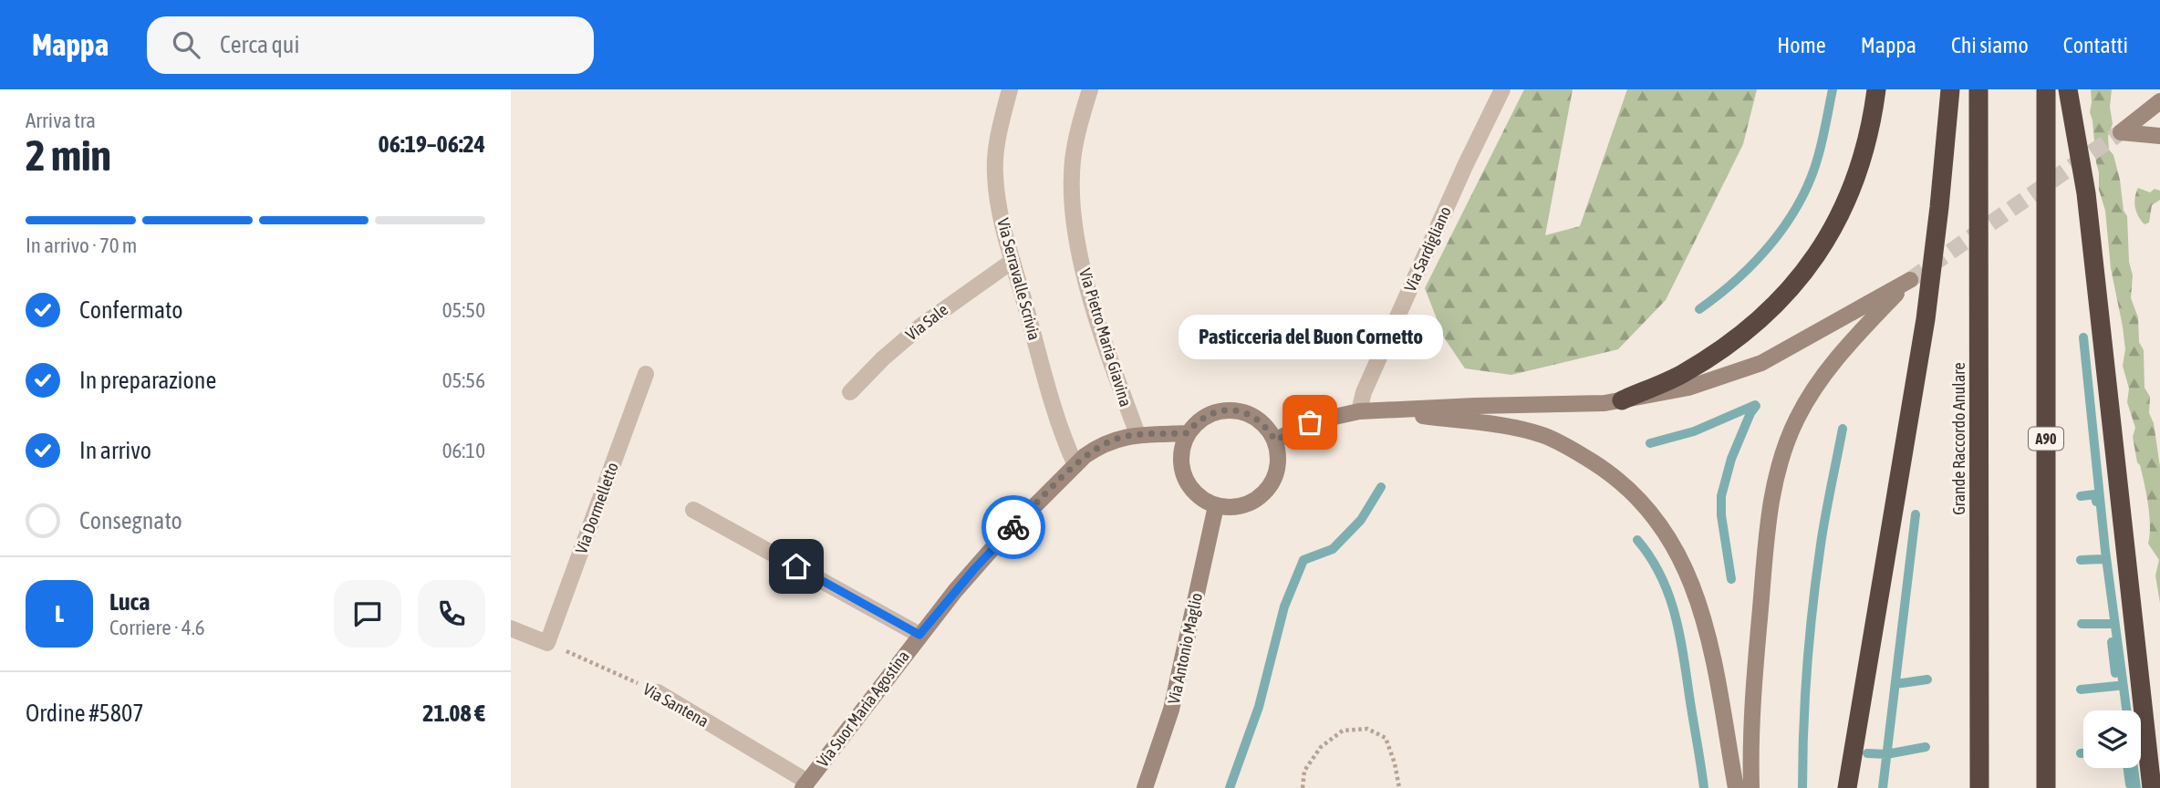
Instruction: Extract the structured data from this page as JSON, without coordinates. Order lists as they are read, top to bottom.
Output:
{
  "streets": {
    "highway": ["Grande Raccordo Anulare", "A90"],
    "street": [
      "Via Sardigliano",
      "Via Serravalle Scrivia",
      "Via Sale",
      "Via Pietro Maria Giavina",
      "Via Dormelletto",
      "Via Antonio Maglio",
      "Via Santena",
      "Via Suor Maria Agostina"
    ]
  },
  "crossings": [
    ["Via Serravalle Scrivia", "Via Sale"],
    ["Via Serravalle Scrivia", "Via Suor Maria Agostina"],
    ["Via Pietro Maria Giavina", "Via Suor Maria Agostina"],
    ["Via Dormelletto", "Via Santena"],
    ["Via Antonio Maglio", "Via Suor Maria Agostina"],
    ["Via Santena", "Via Suor Maria Agostina"]
  ],
  "places": ["Pasticceria del Buon Cornetto"],
  "page": {
    "header": "Mappa",
    "search": "Cerca qui",
    "nav": [
      "Home",
      "Mappa",
      "Chi siamo",
      "Contatti"
    ],
    "heading": ["2 min", "Arriva tra", "06:19–06:24"],
    "panel": [
      "Luca",
      "Corriere · 4.6",
      "Ordine #5807",
      "21.08 €"
    ],
    "bar": "In arrivo · 70 m",
    "list": [
      ["Confermato", "05:50"],
      ["In preparazione", "05:56"],
      ["In arrivo", "06:10"],
      "Consegnato"
    ],
    "bubble": "Pasticceria del Buon Cornetto",
    "round": "L"
  }
}
